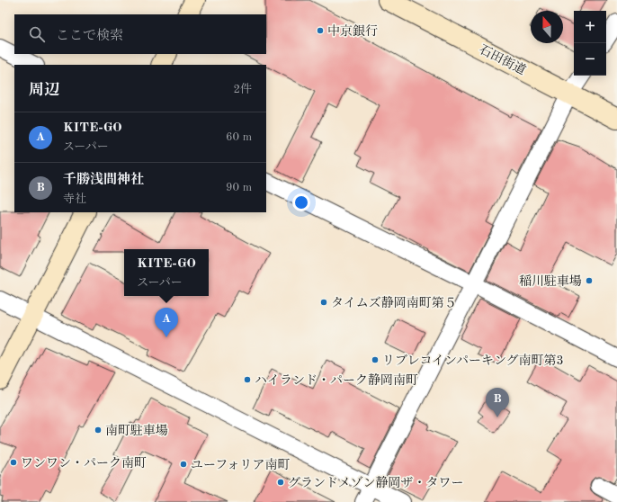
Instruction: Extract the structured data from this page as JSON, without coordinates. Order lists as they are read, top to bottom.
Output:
{
  "streets": {
    "street": ["石田街道"]
  },
  "places": [
    "中京銀行",
    "稲川駐車場",
    "タイムズ静岡南町第５",
    "リブレコインパーキング南町第3",
    "ハイランド・パーク静岡南町",
    "南町駐車場",
    "ワンワン・パーク南町",
    "ユーフォリア南町",
    "グランドメゾン静岡ザ・タワー"
  ],
  "north": "top",
  "page": {
    "map_buttons": ["+", "−"],
    "search": "ここで検索",
    "heading": ["周辺", "2件"],
    "list": [
      {
        "mark": "A",
        "name": "KITE-GO",
        "note": "スーパー",
        "value": "60 m"
      },
      {
        "mark": "B",
        "name": "千勝浅間神社",
        "note": "寺社",
        "value": "90 m"
      }
    ],
    "popup": ["KITE-GO", "スーパー"],
    "pins": ["A", "B"]
  }
}
